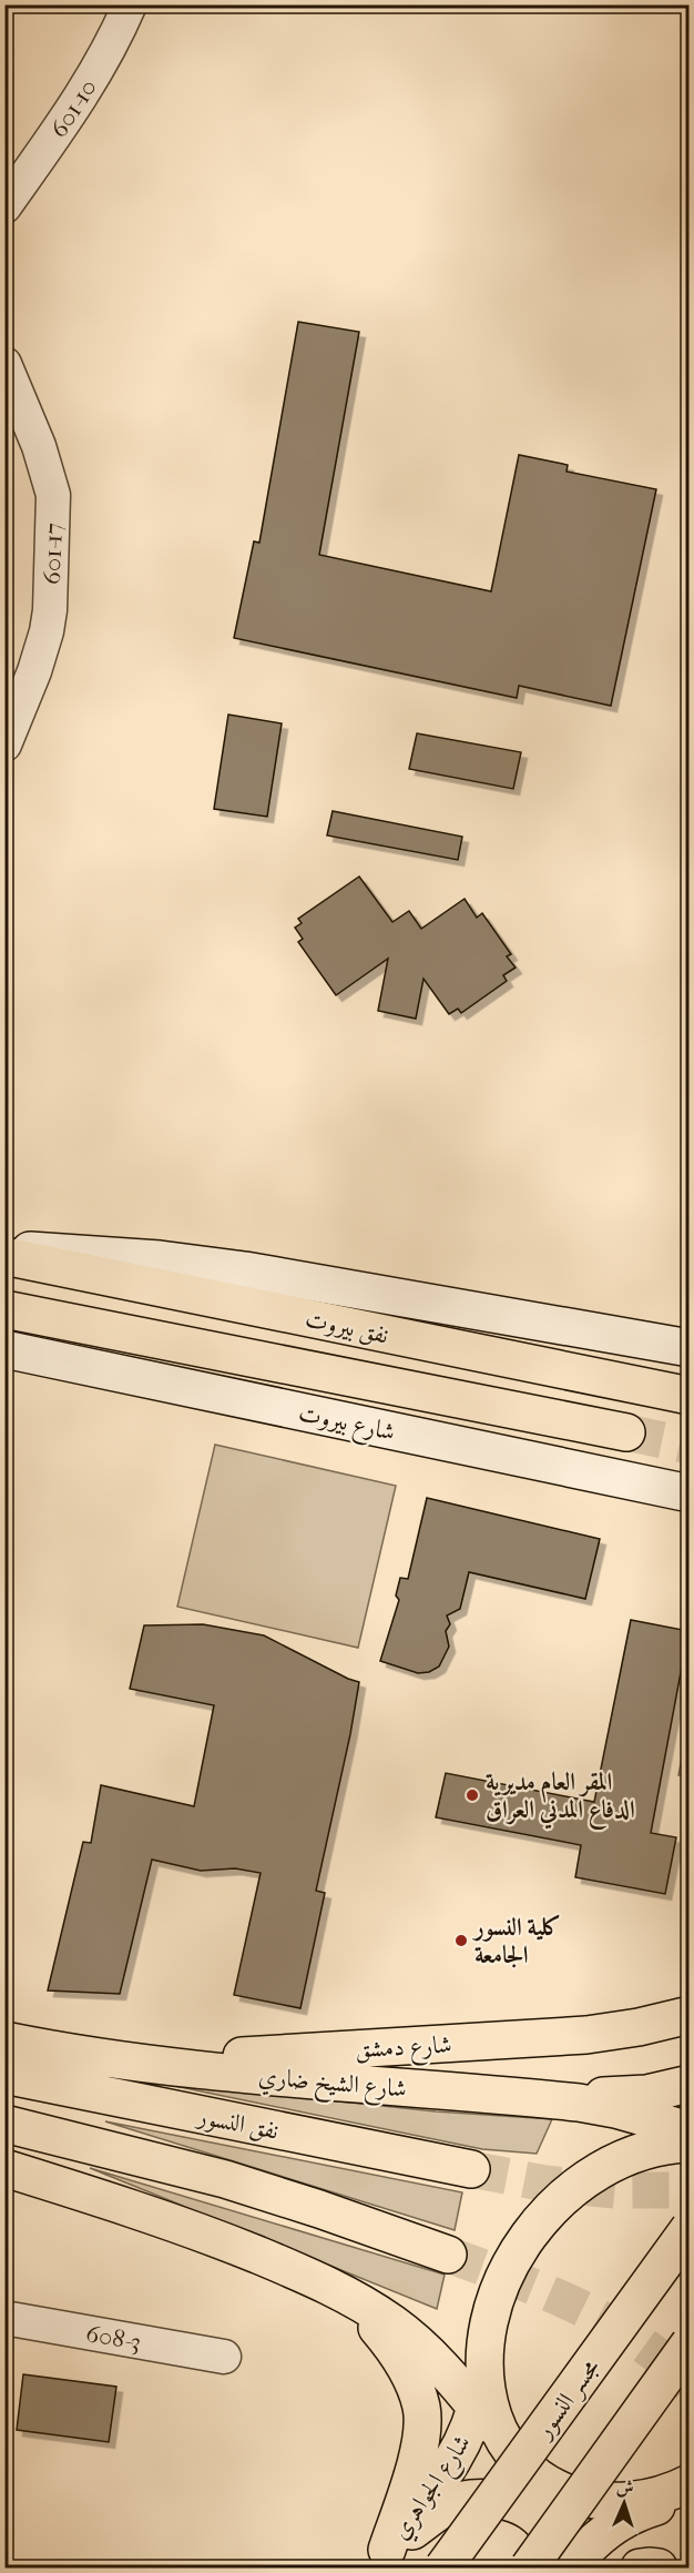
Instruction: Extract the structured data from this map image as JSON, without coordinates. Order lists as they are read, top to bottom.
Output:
{
  "streets": {
    "main road": [
      "نفق بيروت",
      "شارع بيروت",
      "شارع دمشق",
      "شارع الشيخ ضاري",
      "نفق النسور",
      "مجسر النسور",
      "شارع الجواهري"
    ],
    "street": ["601-10", "601-17", "608-3"]
  },
  "crossings": [
    ["شارع دمشق", "شارع الشيخ ضاري"]
  ],
  "places": ["المقر العام مديرية الدفاع المدني العراق", "كلية النسور الجامعة"],
  "north": "top"
}
